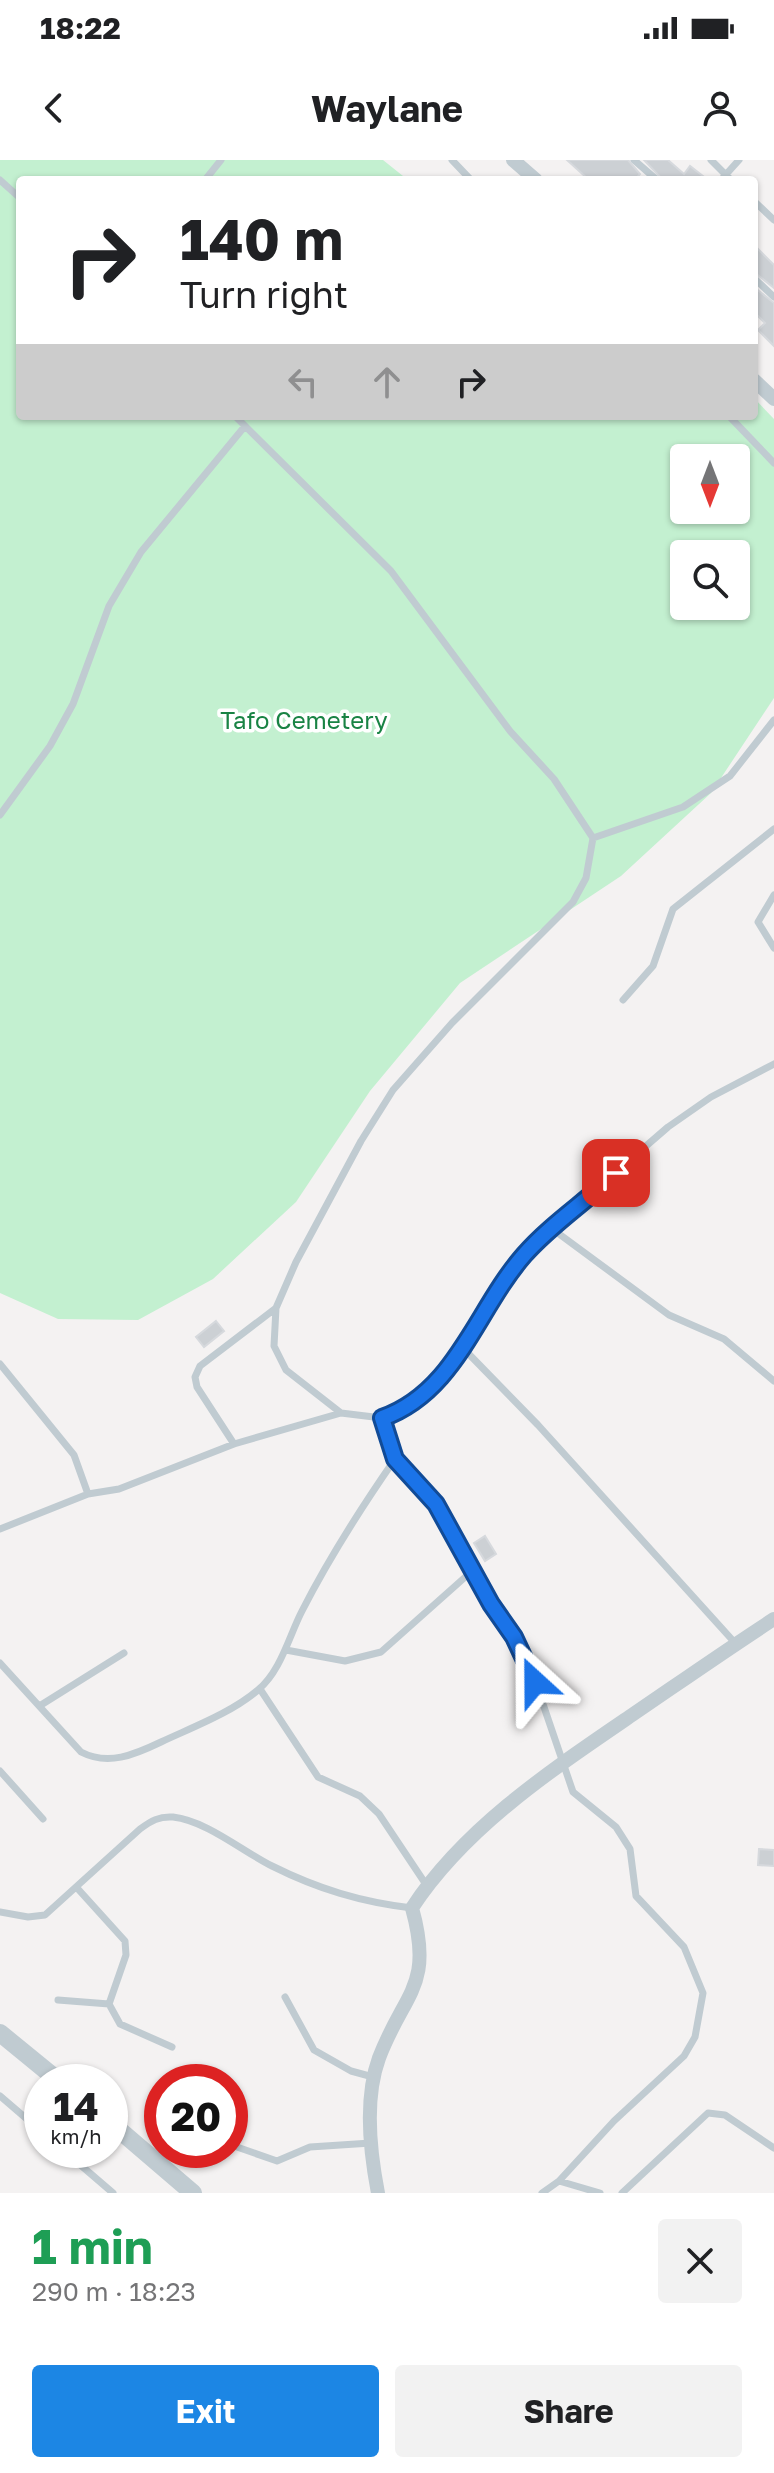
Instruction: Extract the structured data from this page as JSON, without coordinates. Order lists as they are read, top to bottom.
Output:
{
  "parks": ["Tafo Cemetery"],
  "north": "bottom",
  "page": {
    "status": "18:22",
    "header": "Waylane",
    "turn": ["140 m", "Turn right"],
    "speed": "14 km/h",
    "limit": "20",
    "heading": ["1 min", "290 m · 18:23"],
    "buttons": ["Exit", "Share"]
  }
}
